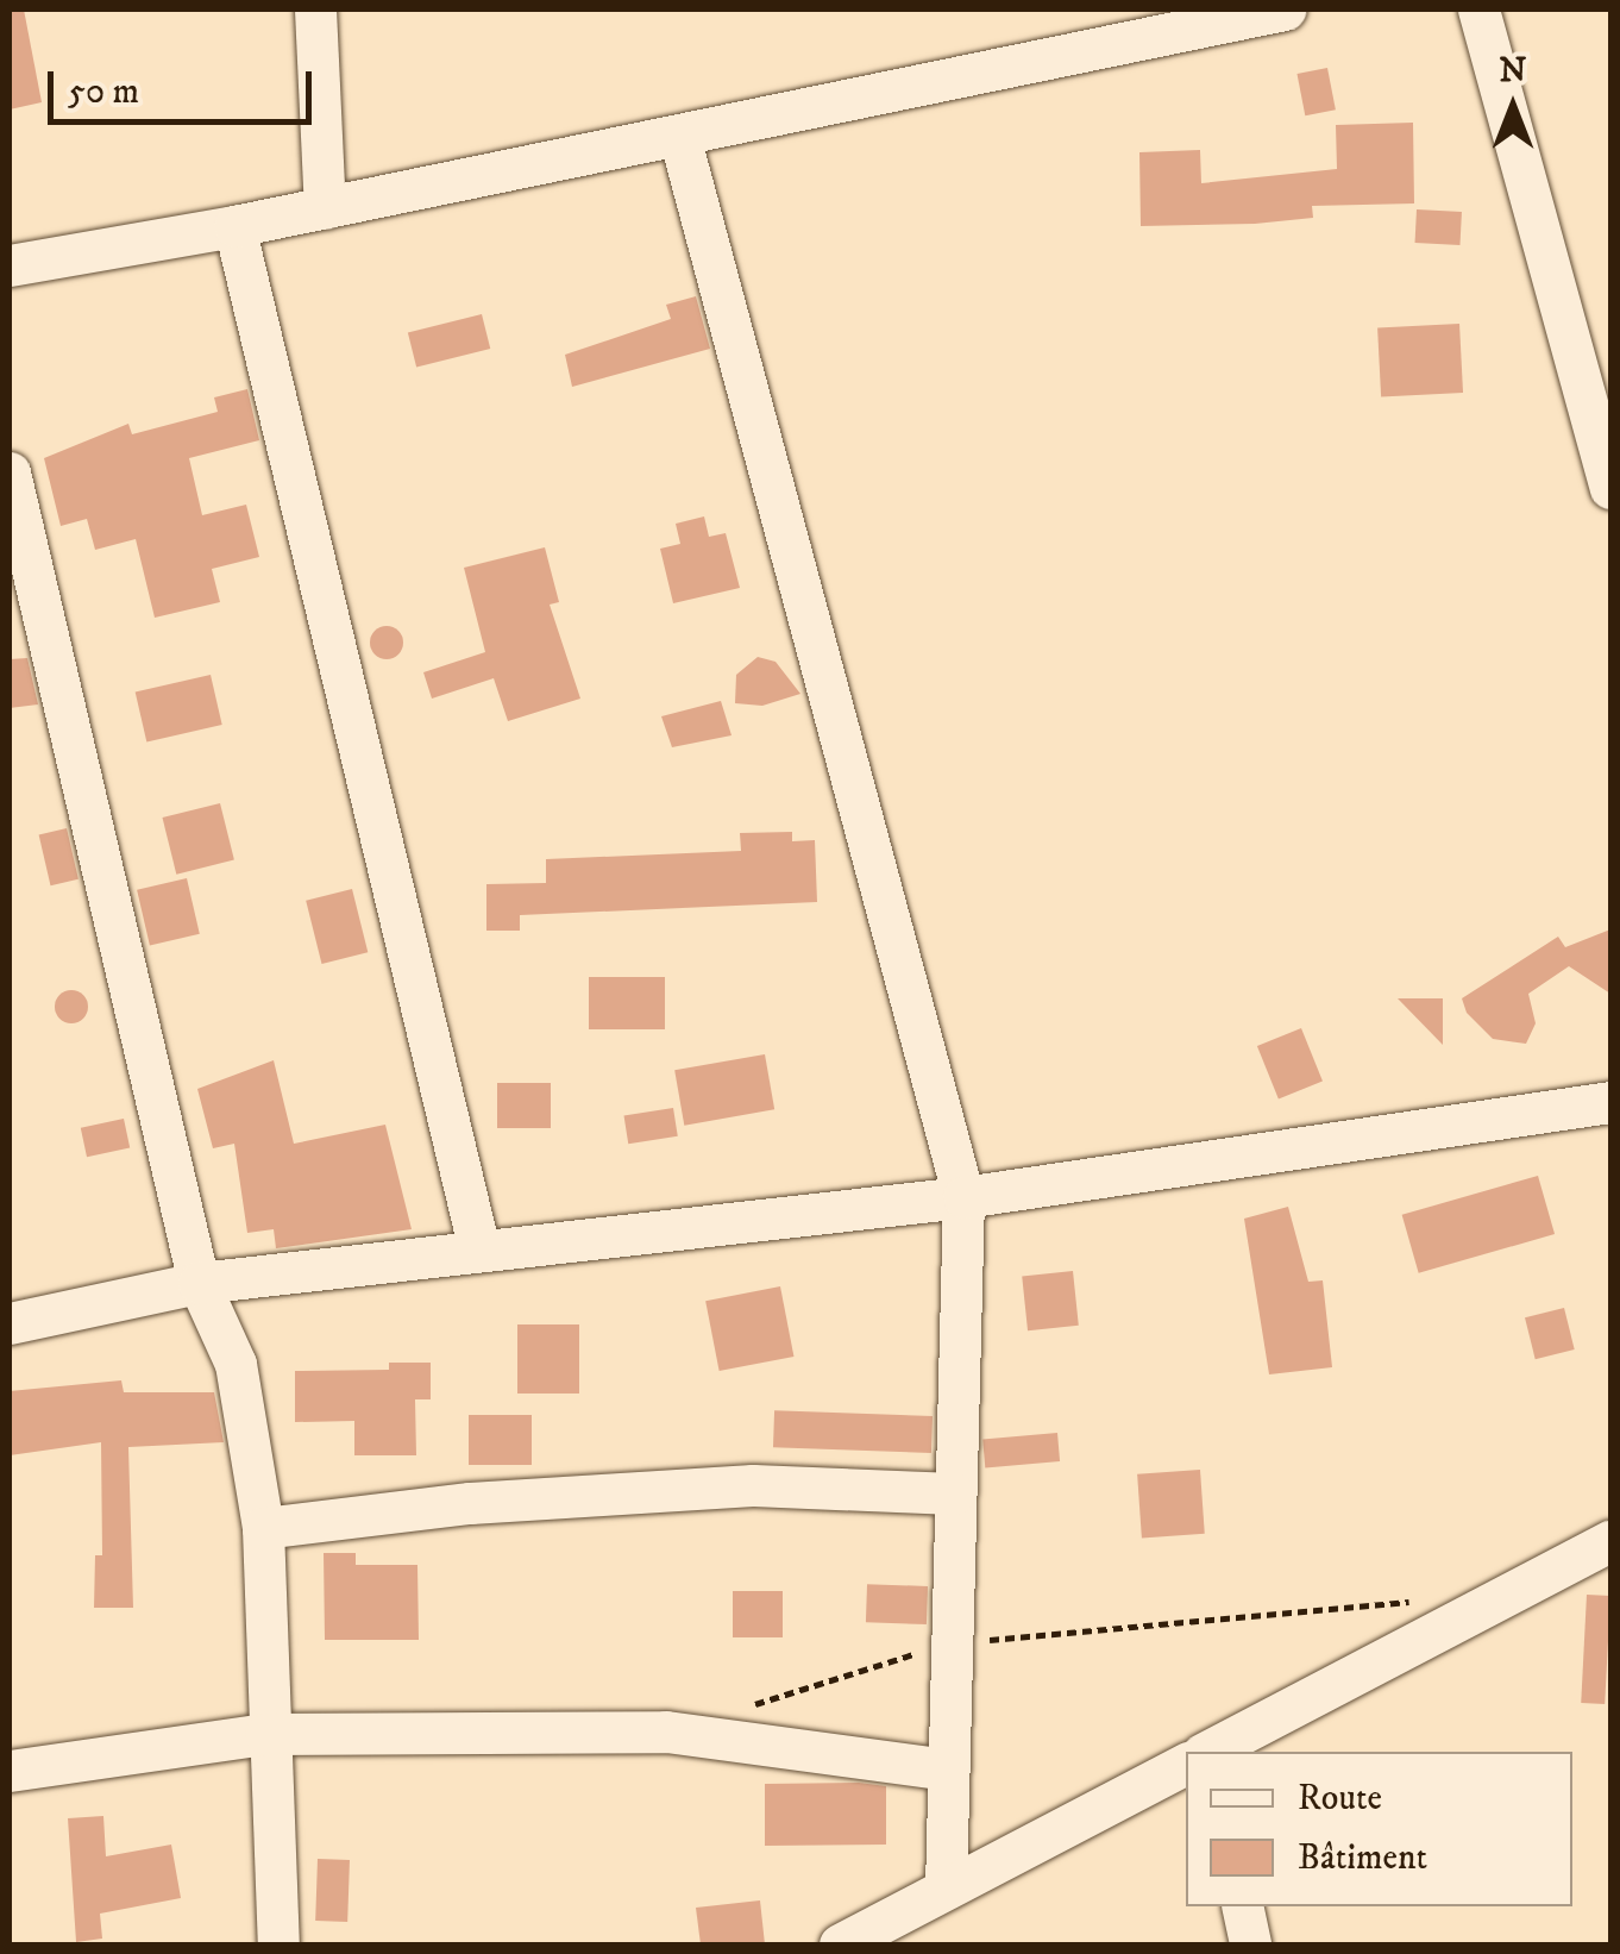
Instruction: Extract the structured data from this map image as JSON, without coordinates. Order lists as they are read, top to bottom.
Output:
{
  "legend": ["Route", "Bâtiment"],
  "scale_bar": "50 m",
  "north": "top"
}
